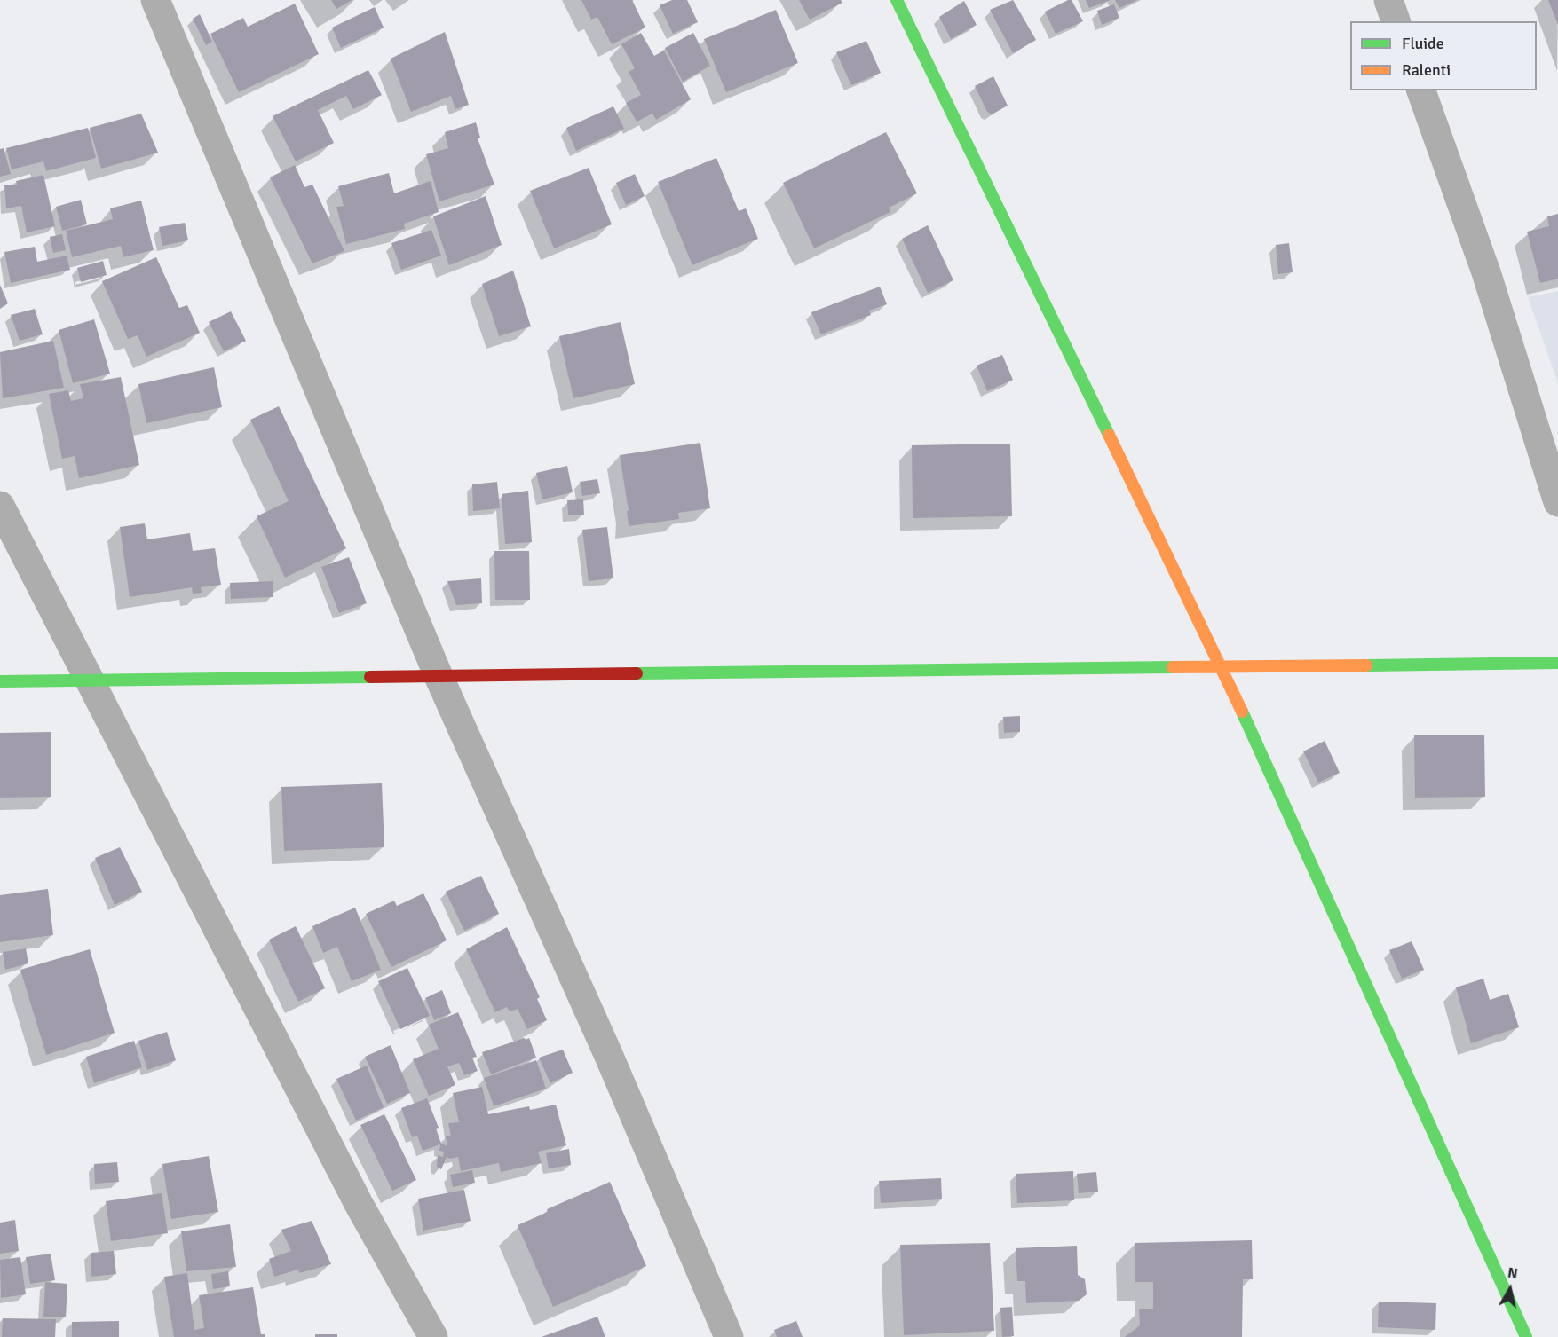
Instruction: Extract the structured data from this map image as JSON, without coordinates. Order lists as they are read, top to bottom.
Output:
{
  "legend": ["Fluide", "Ralenti"],
  "north": "top"
}
